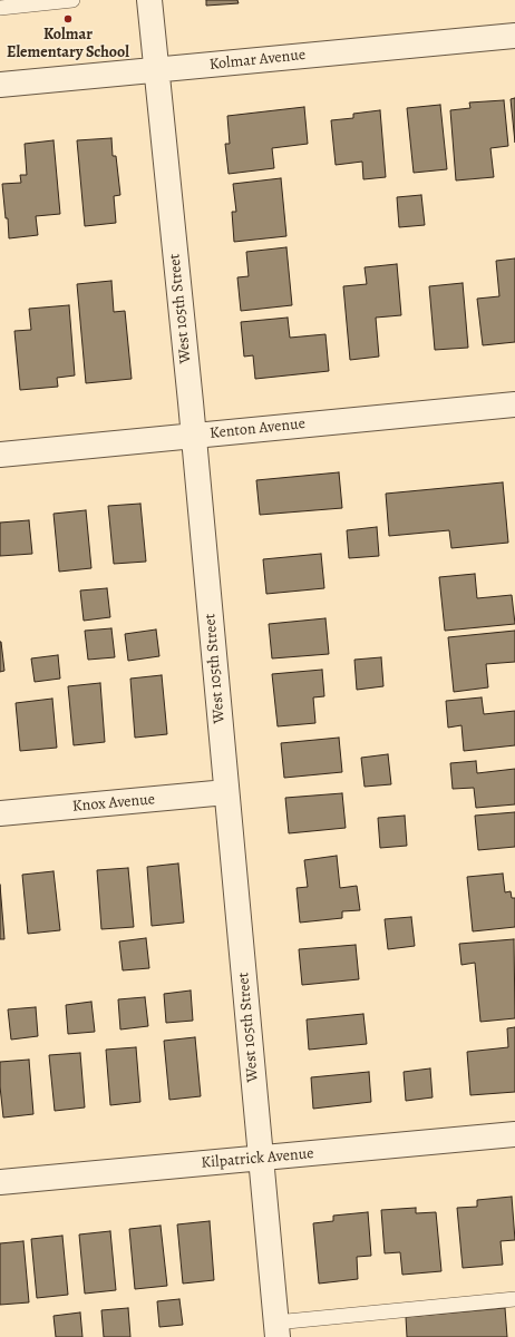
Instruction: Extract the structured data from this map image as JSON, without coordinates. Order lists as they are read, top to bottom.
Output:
{
  "streets": {
    "street": [
      "Kolmar Avenue",
      "West 105th Street",
      "Kenton Avenue",
      "Knox Avenue",
      "Kilpatrick Avenue"
    ]
  },
  "crossings": [
    ["Kolmar Avenue", "West 105th Street"],
    ["West 105th Street", "Kenton Avenue"],
    ["West 105th Street", "Knox Avenue"],
    ["West 105th Street", "Kilpatrick Avenue"]
  ],
  "places": ["Kolmar Elementary School"]
}
